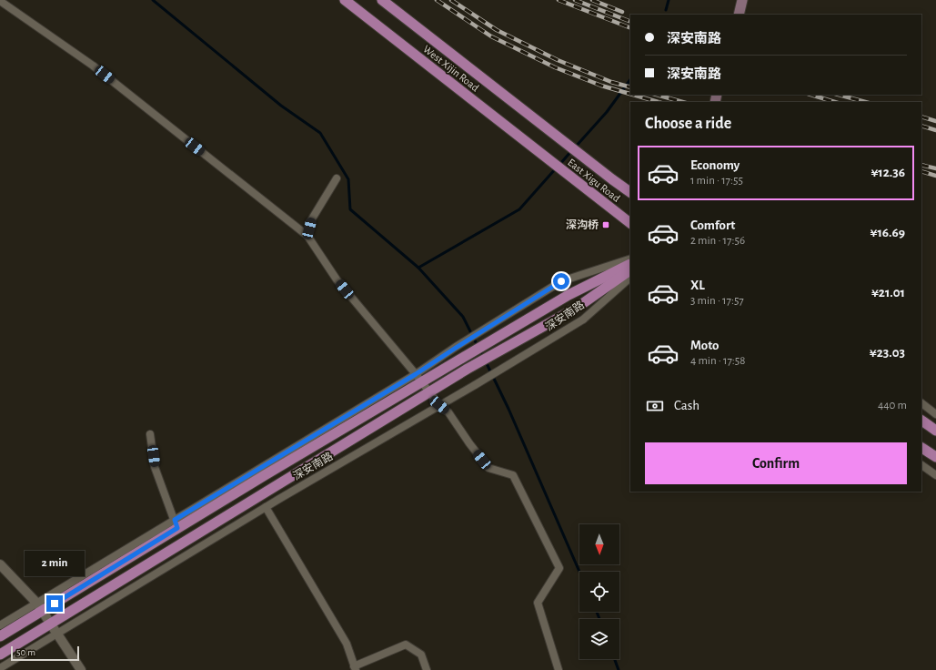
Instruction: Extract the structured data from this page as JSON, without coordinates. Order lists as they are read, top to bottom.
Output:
{
  "streets": {
    "main road": ["West Xijin Road", "East Xigu Road", "深安南路"]
  },
  "crossings": [
    ["West Xijin Road", "East Xigu Road"]
  ],
  "places": {
    "transit": ["深沟桥"]
  },
  "scale_bar": "50 m",
  "north": "bottom",
  "page": {
    "banner": ["深安南路", "深安南路"],
    "heading": "Choose a ride",
    "list": [
      {
        "name": "Economy",
        "note": "1 min · 17:55",
        "value": "¥12.36"
      },
      {
        "name": "Comfort",
        "note": "2 min · 17:56",
        "value": "¥16.69"
      },
      {
        "name": "XL",
        "note": "3 min · 17:57",
        "value": "¥21.01"
      },
      {
        "name": "Moto",
        "note": "4 min · 17:58",
        "value": "¥23.03"
      }
    ],
    "pay": ["Cash", "440 m"],
    "buttons": "Confirm",
    "bubble": "2 min",
    "scale": "50 m"
  }
}
